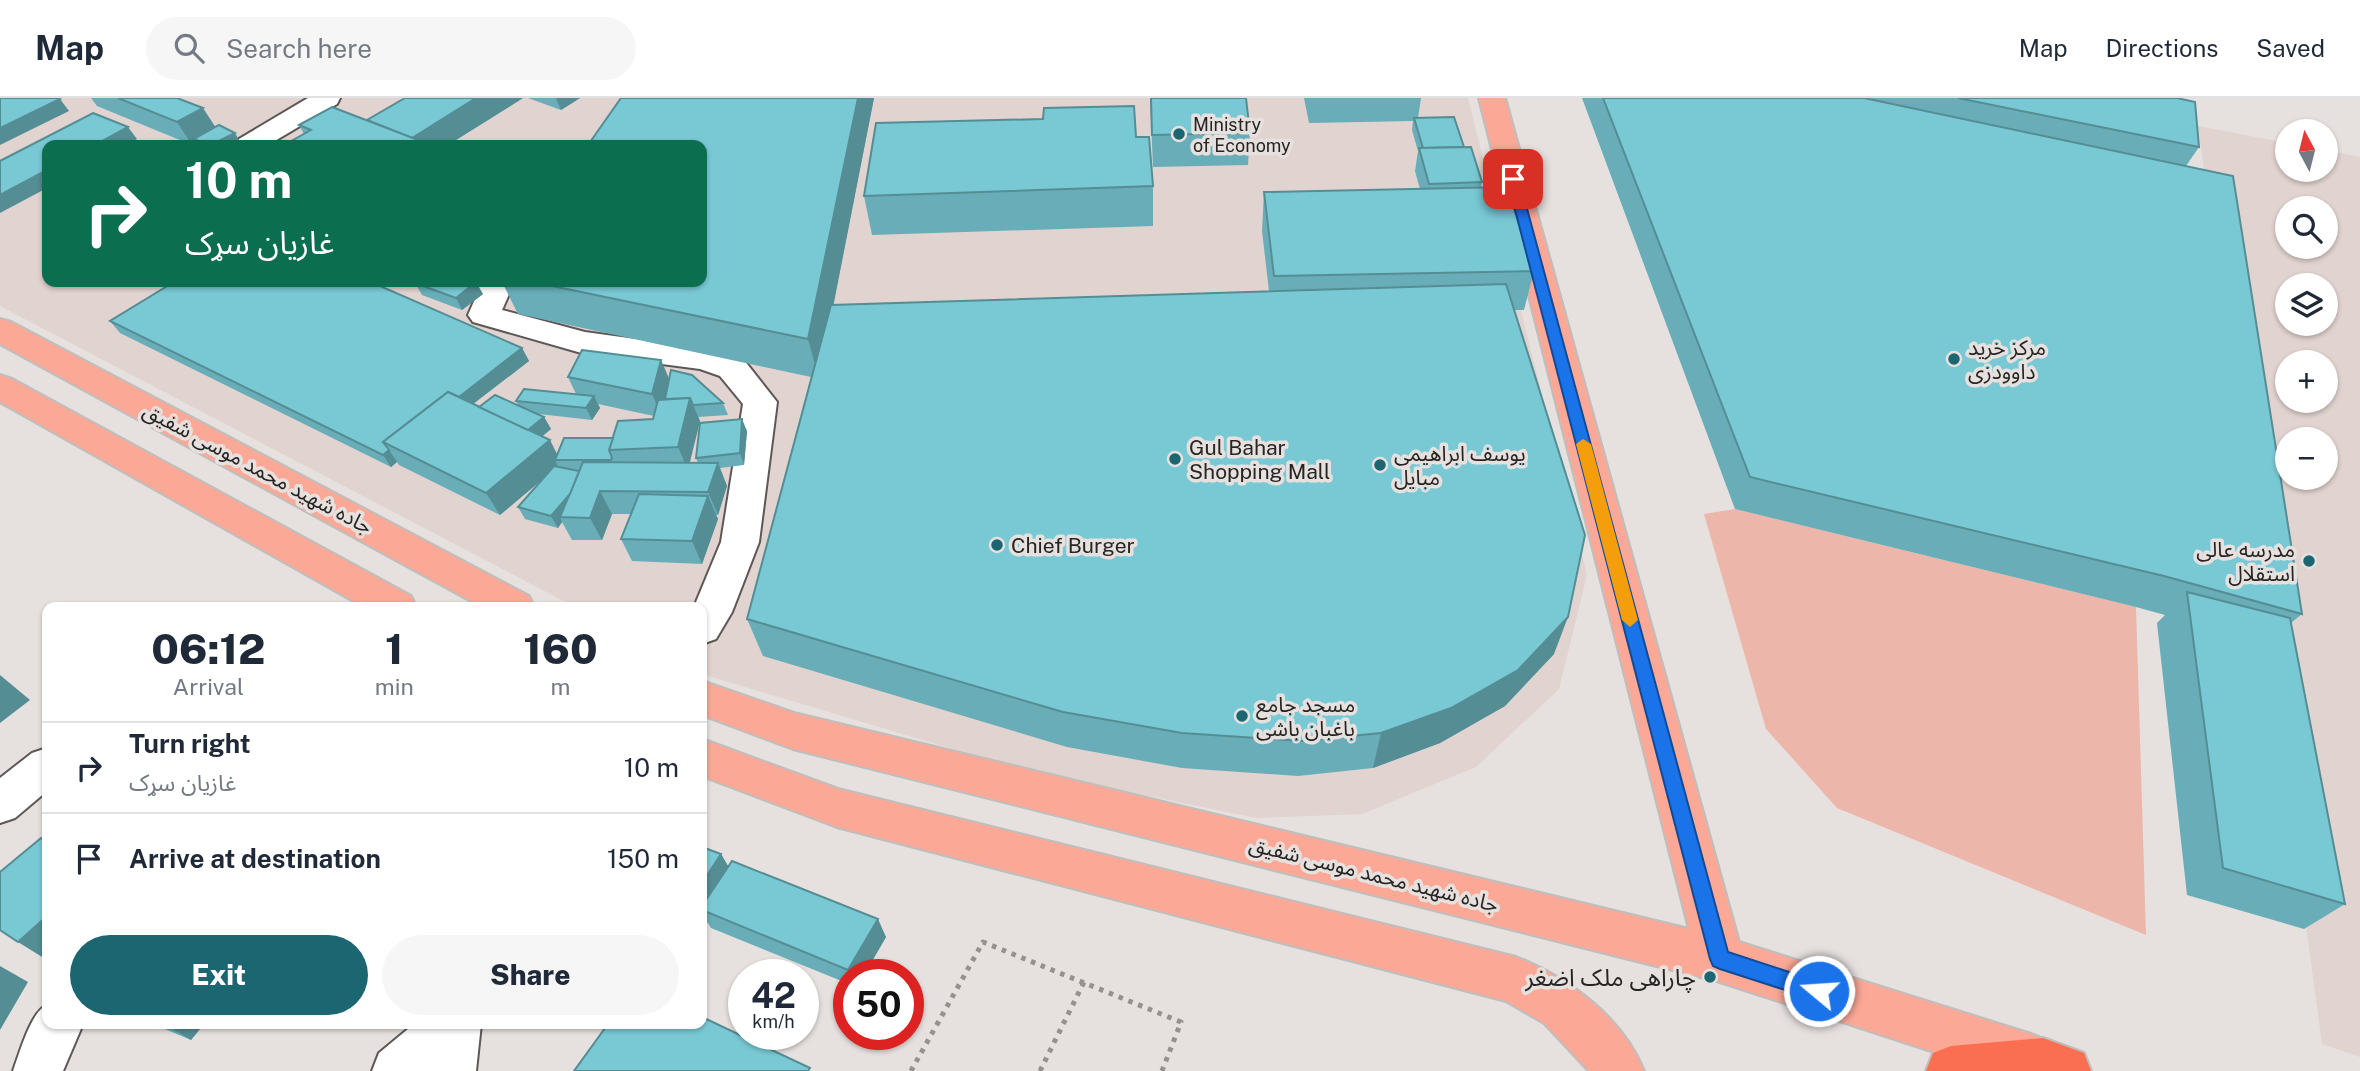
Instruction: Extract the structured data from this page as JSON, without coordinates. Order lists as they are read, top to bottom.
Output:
{
  "streets": {
    "main road": ["جاده شهید محمد موسی شفیق"]
  },
  "places": [
    "Ministry of Economy",
    "مرکز خرید داوودزی",
    "Gul Bahar Shopping Mall",
    "یوسف ابراهیمی مبایل",
    "Chief Burger",
    "مدرسه عالی استقلال",
    "مسجد جامع باغبان باشی",
    "چاراهی ملک اضغر"
  ],
  "north": "top",
  "page": {
    "header": "Map",
    "search": "Search here",
    "nav": ["Map", "Directions", "Saved"],
    "map_buttons": ["+", "−"],
    "turn": ["10 m", "غازیان سړک"],
    "eta": [
      "06:12",
      "Arrival",
      "1",
      "min",
      "160",
      "m"
    ],
    "list": [
      {
        "name": "Turn right",
        "note": "غازیان سړک",
        "value": "10 m"
      },
      {
        "name": "Arrive at destination",
        "value": "150 m"
      }
    ],
    "buttons": ["Exit", "Share"],
    "speed": "42 km/h",
    "limit": "50"
  }
}
